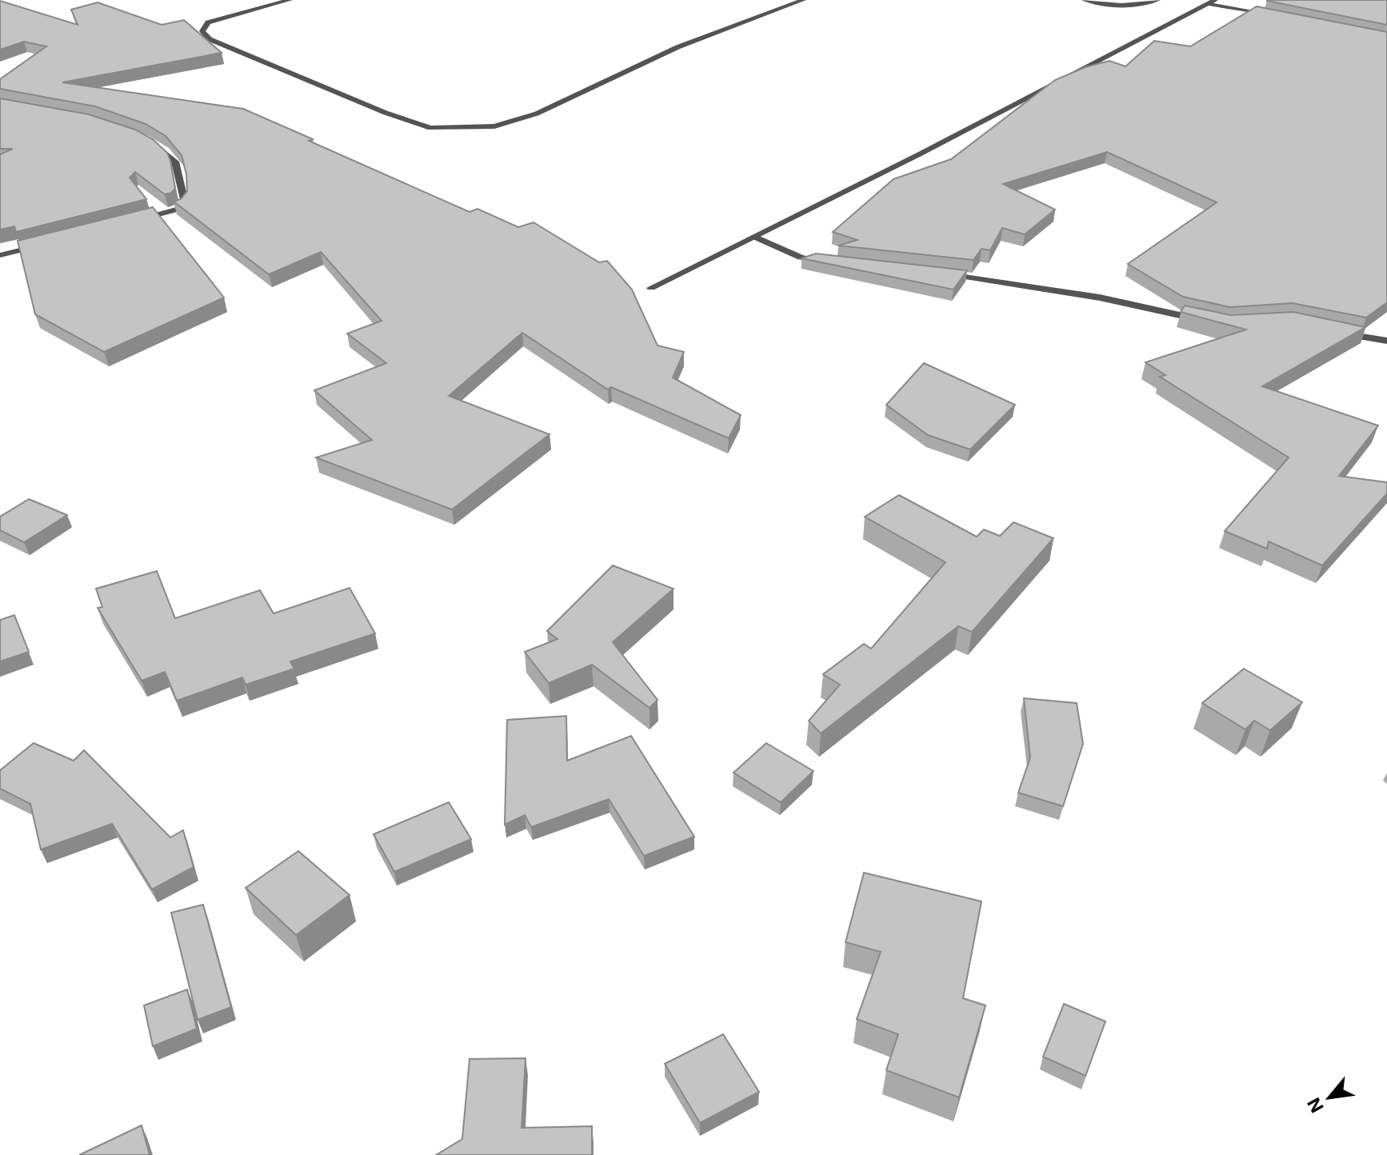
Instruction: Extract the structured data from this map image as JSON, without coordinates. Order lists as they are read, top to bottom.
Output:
{
  "north": "bottom left"
}
